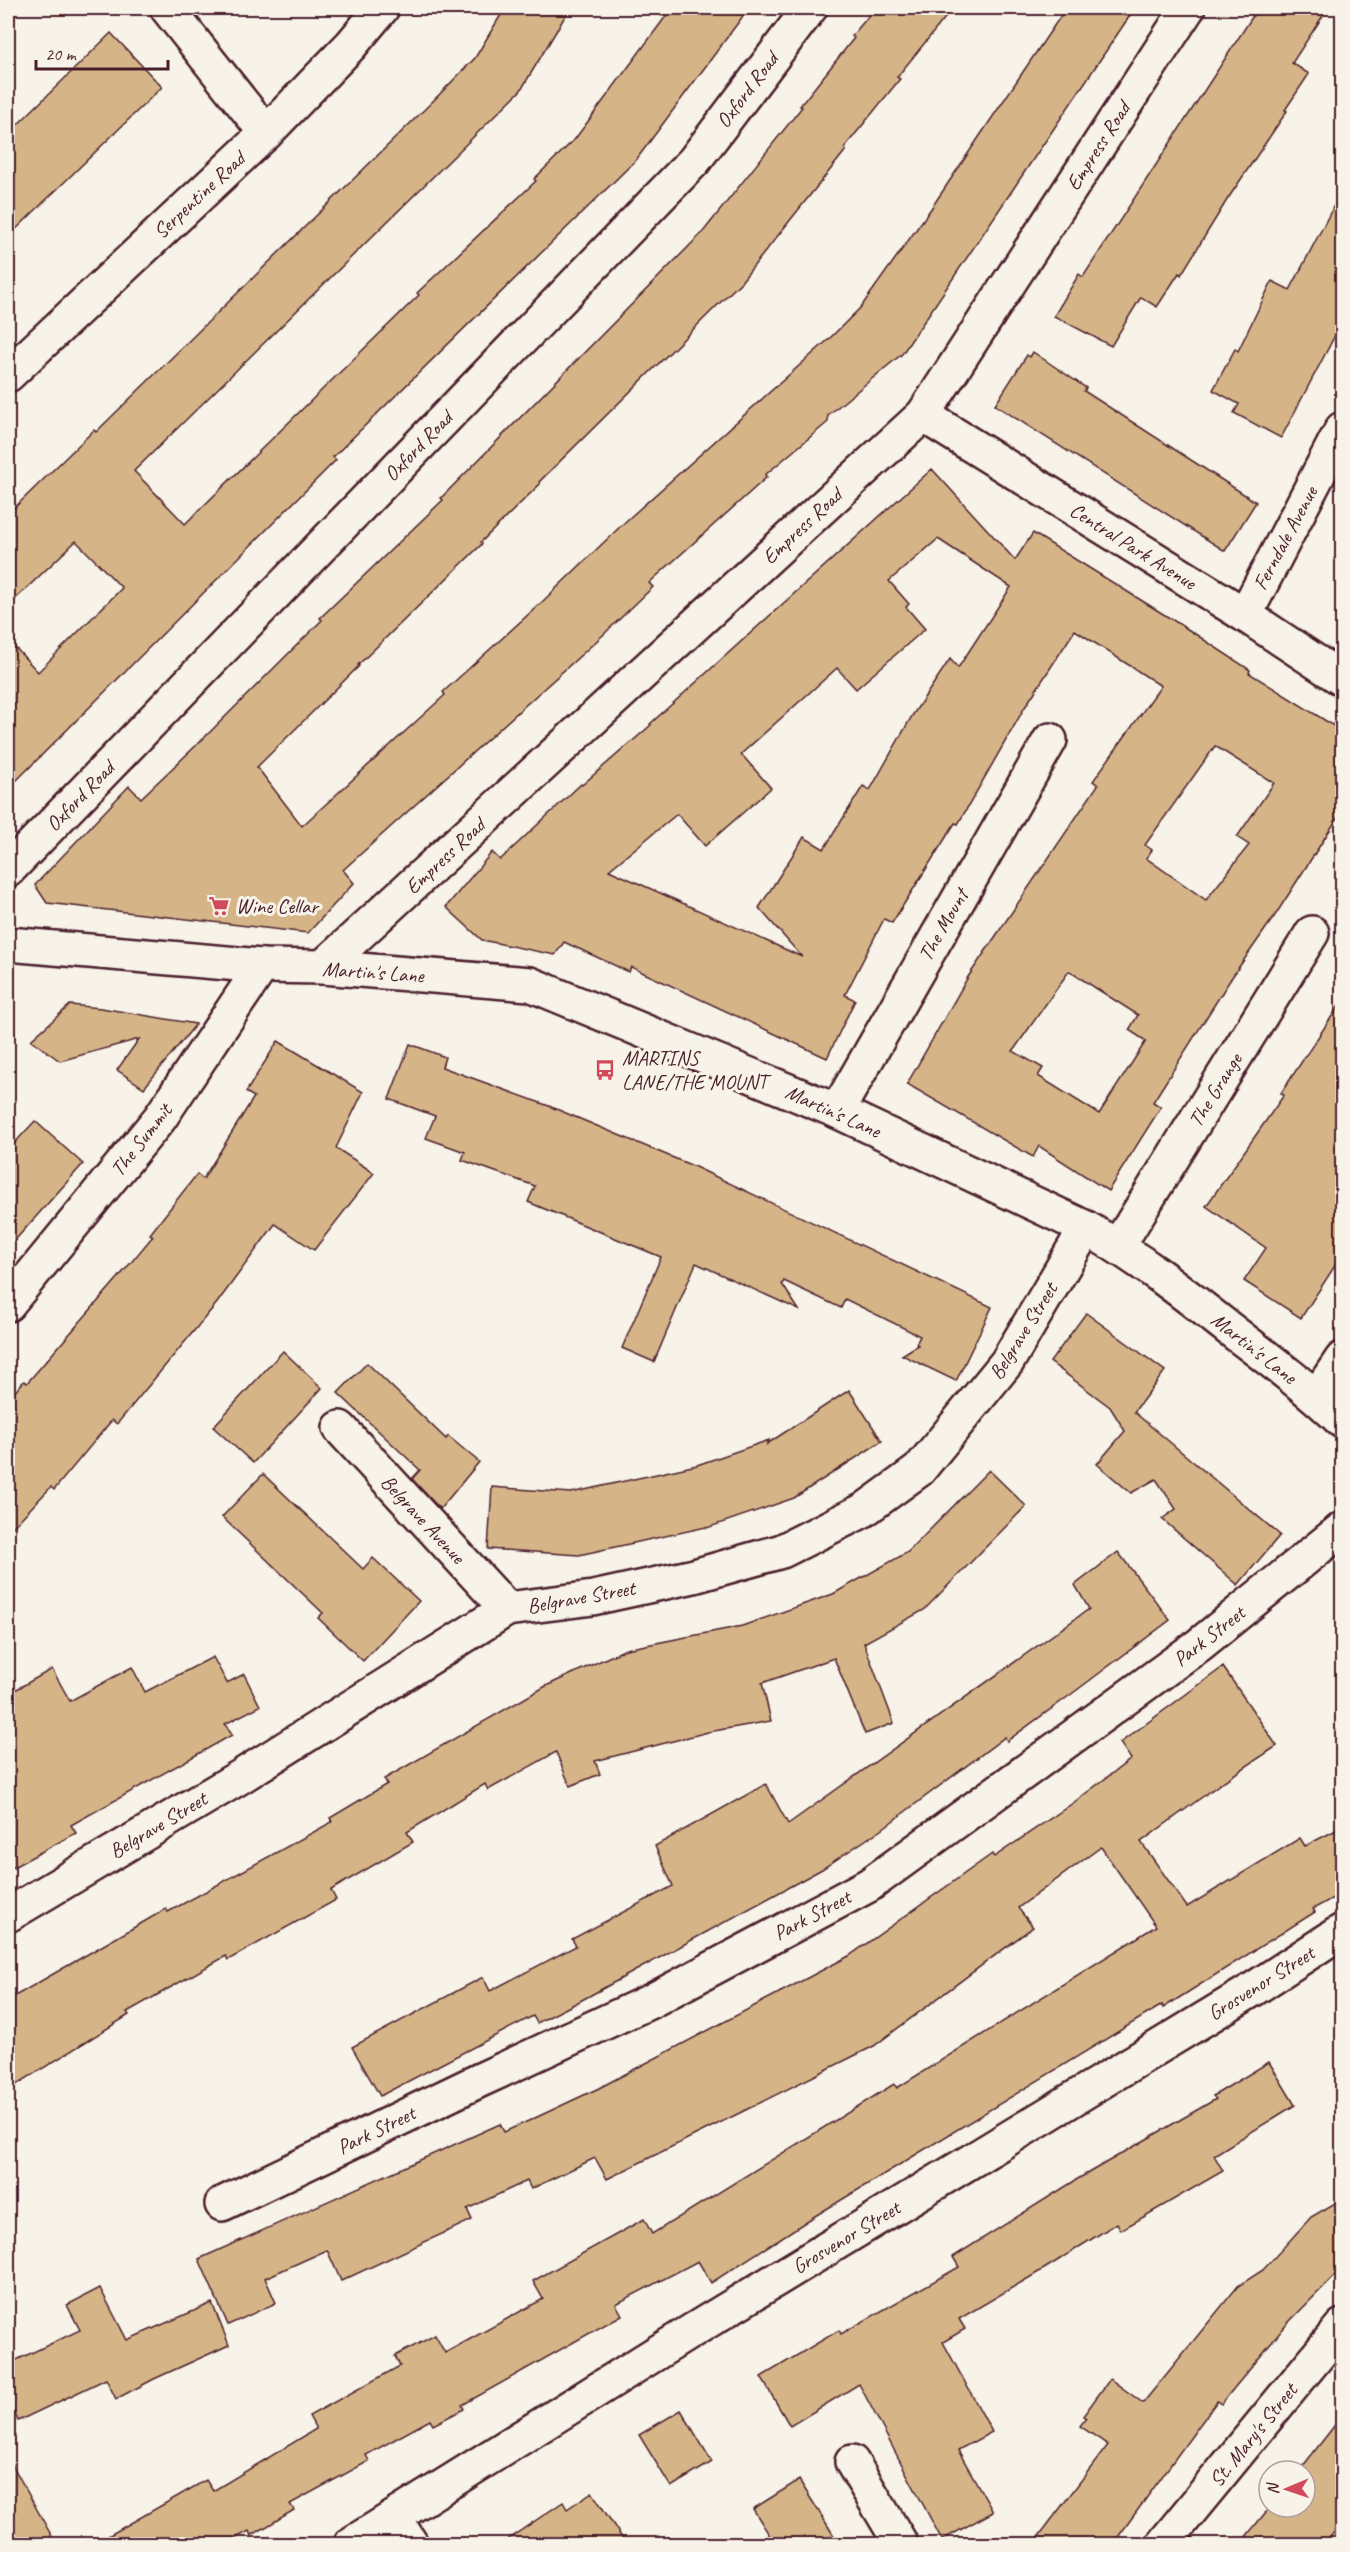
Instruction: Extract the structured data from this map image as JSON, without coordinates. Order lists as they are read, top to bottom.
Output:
{
  "streets": {
    "street": [
      "Oxford Road",
      "Empress Road",
      "Serpentine Road",
      "Ferndale Avenue",
      "Central Park Avenue",
      "The Mount",
      "Martin's Lane",
      "The Grange",
      "The Summit",
      "Belgrave Street",
      "Belgrave Avenue",
      "Park Street",
      "Grosvenor Street",
      "St. Mary's Street"
    ]
  },
  "crossings": [
    ["Empress Road", "Central Park Avenue"],
    ["Empress Road", "Martin's Lane"],
    ["Ferndale Avenue", "Central Park Avenue"],
    ["The Mount", "Martin's Lane"],
    ["Martin's Lane", "The Grange"],
    ["Martin's Lane", "The Summit"],
    ["Martin's Lane", "Belgrave Street"],
    ["Belgrave Street", "Belgrave Avenue"]
  ],
  "places": {
    "supermarket": ["Wine Cellar"],
    "bus stop": ["MARTINS LANE/THE MOUNT"]
  },
  "scale_bar": "20 m",
  "north": "left"
}
